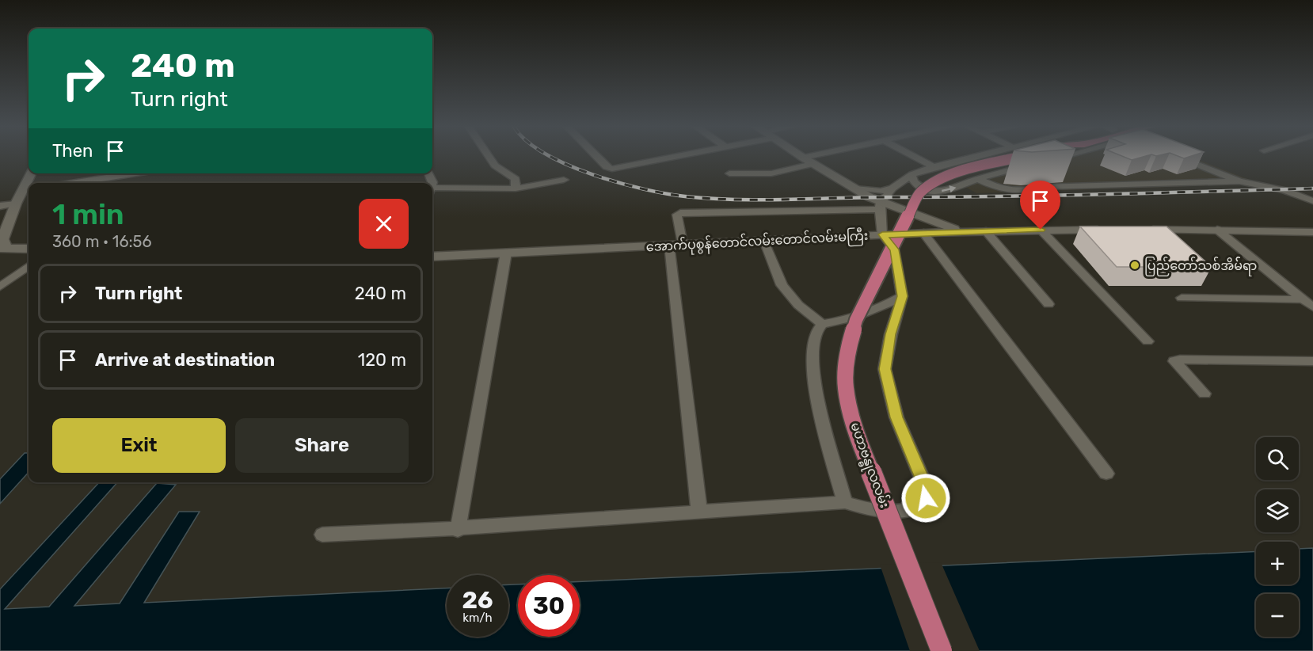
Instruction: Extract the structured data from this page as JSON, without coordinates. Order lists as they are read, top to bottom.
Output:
{
  "streets": {
    "main road": ["မဟာဗန္ဓုလလမ်း"],
    "street": ["အောက်ပုစွန်တောင်လမ်းတောင်လမ်းမကြီး"]
  },
  "places": ["ပြည်တော်သစ်အိမ််ရာ"],
  "page": {
    "turn": ["240 m", "Turn right"],
    "then": "Then",
    "heading": ["1 min", "360 m · 16:56"],
    "list": [
      {
        "name": "Turn right",
        "value": "240 m"
      },
      {
        "name": "Arrive at destination",
        "value": "120 m"
      }
    ],
    "buttons": ["Exit", "Share"],
    "map_buttons": ["+", "−"],
    "speed": "26 km/h",
    "limit": "30"
  }
}
